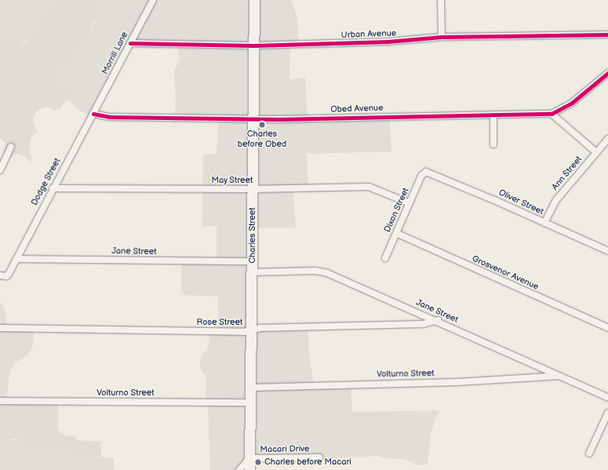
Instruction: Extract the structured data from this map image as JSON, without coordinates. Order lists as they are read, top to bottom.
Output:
{
  "streets": {
    "main road": ["Charles Street"],
    "street": [
      "Urban Avenue",
      "Morrill Lane",
      "Obed Avenue",
      "Ann Street",
      "May Street",
      "Dodge Street",
      "Oliver Street",
      "Dixon Street",
      "Jane Street",
      "Grosvenor Avenue",
      "Rose Street",
      "Volturno Street",
      "Macari Drive"
    ]
  },
  "crossings": [
    ["Urban Avenue", "Morrill Lane"],
    ["Urban Avenue", "Charles Street"],
    ["Morrill Lane", "Obed Avenue"],
    ["Morrill Lane", "Dodge Street"],
    ["Obed Avenue", "Dodge Street"],
    ["Obed Avenue", "Charles Street"],
    ["Ann Street", "Oliver Street"],
    ["May Street", "Dodge Street"],
    ["May Street", "Dixon Street"],
    ["May Street", "Charles Street"],
    ["Dodge Street", "Jane Street"],
    ["Oliver Street", "Dixon Street"],
    ["Dixon Street", "Grosvenor Avenue"],
    ["Charles Street", "Jane Street"],
    ["Charles Street", "Rose Street"],
    ["Charles Street", "Volturno Street"],
    ["Charles Street", "Macari Drive"],
    ["Jane Street", "Rose Street"],
    ["Jane Street", "Volturno Street"]
  ],
  "places": ["Charles before Obed", "Charles before Macari"]
}
